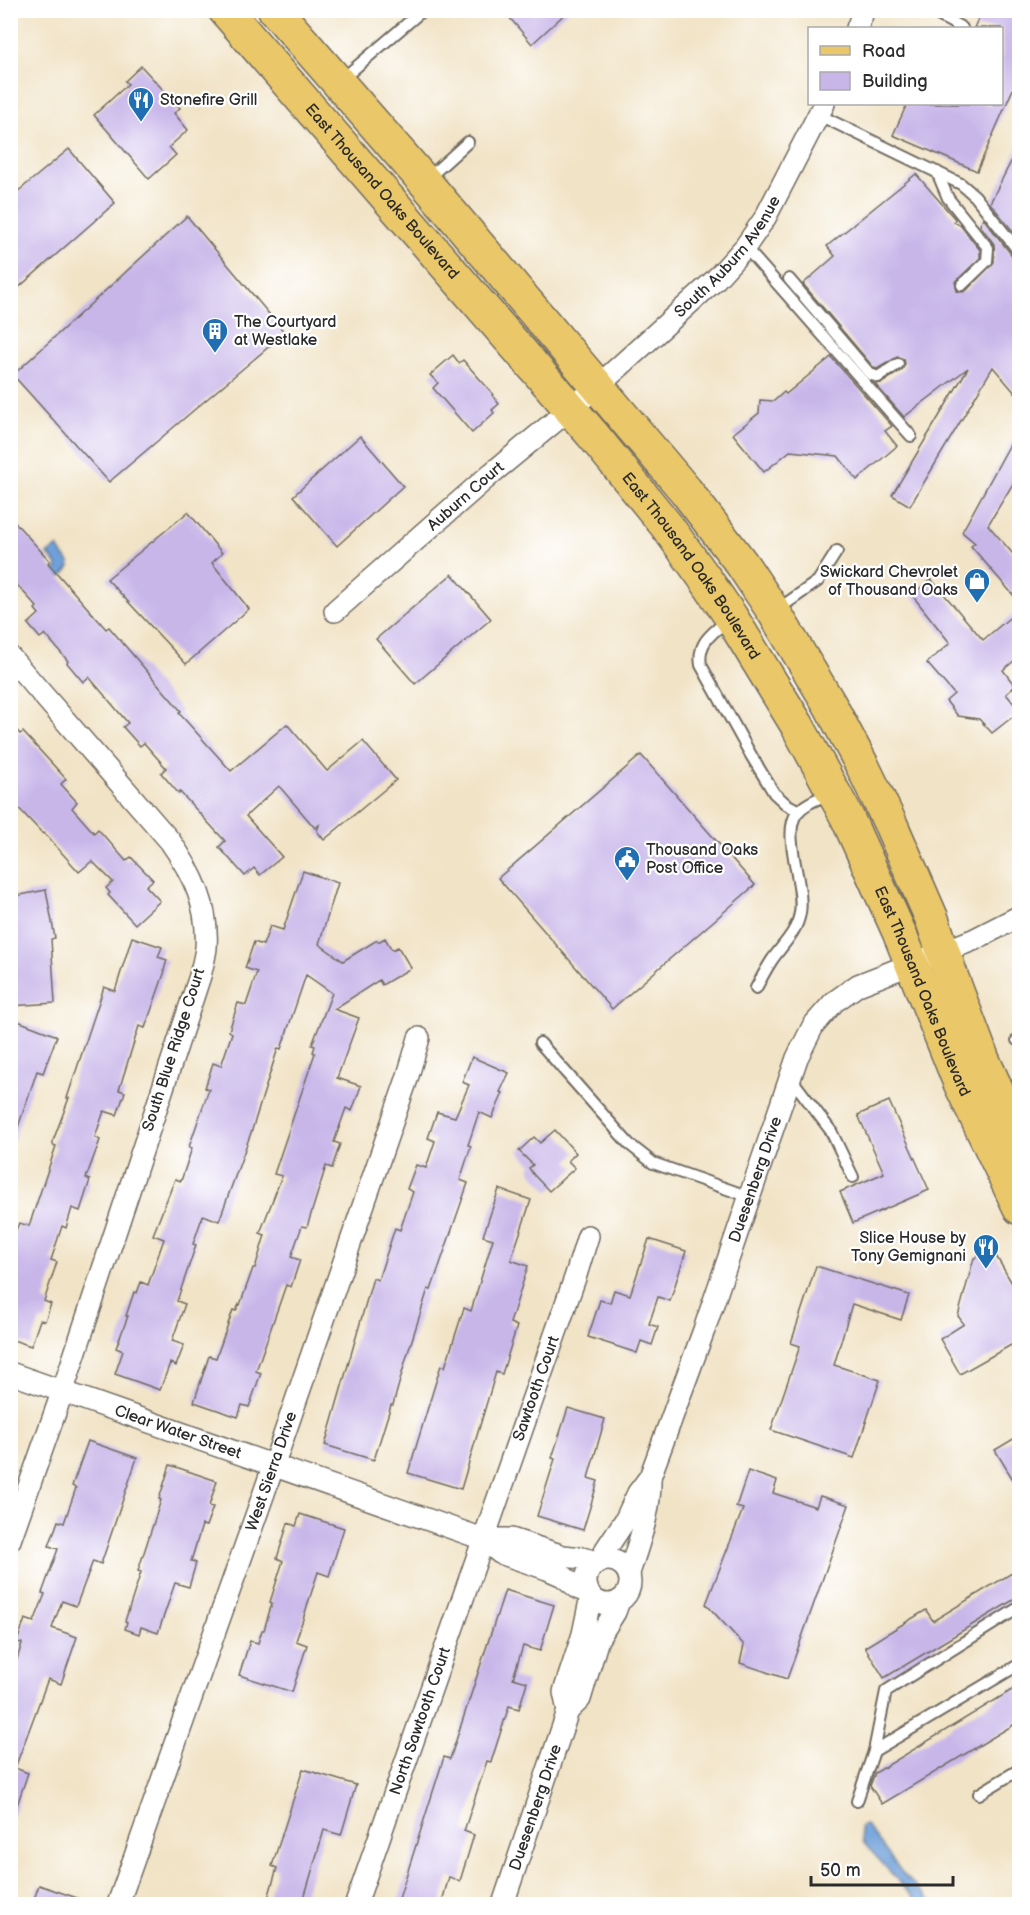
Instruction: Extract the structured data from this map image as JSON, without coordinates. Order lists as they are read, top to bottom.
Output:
{
  "streets": {
    "main road": ["East Thousand Oaks Boulevard"],
    "street": [
      "South Auburn Avenue",
      "Auburn Court",
      "South Blue Ridge Court",
      "Duesenberg Drive",
      "Sawtooth Court",
      "Clear Water Street",
      "West Sierra Drive",
      "North Sawtooth Court"
    ]
  },
  "crossings": [
    ["East Thousand Oaks Boulevard", "South Auburn Avenue"],
    ["East Thousand Oaks Boulevard", "Auburn Court"],
    ["East Thousand Oaks Boulevard", "Duesenberg Drive"],
    ["South Auburn Avenue", "Auburn Court"],
    ["South Blue Ridge Court", "Clear Water Street"],
    ["Duesenberg Drive", "Clear Water Street"],
    ["Sawtooth Court", "Clear Water Street"],
    ["Sawtooth Court", "North Sawtooth Court"],
    ["Clear Water Street", "West Sierra Drive"],
    ["Clear Water Street", "North Sawtooth Court"]
  ],
  "places": {
    "restaurant": ["Stonefire Grill", "Slice House by Tony Gemignani"],
    "building": ["The Courtyard at Westlake"],
    "shop": ["Swickard Chevrolet of Thousand Oaks"],
    "public building": ["Thousand Oaks Post Office"]
  },
  "legend": ["Road", "Building"],
  "scale_bar": "50 m"
}
